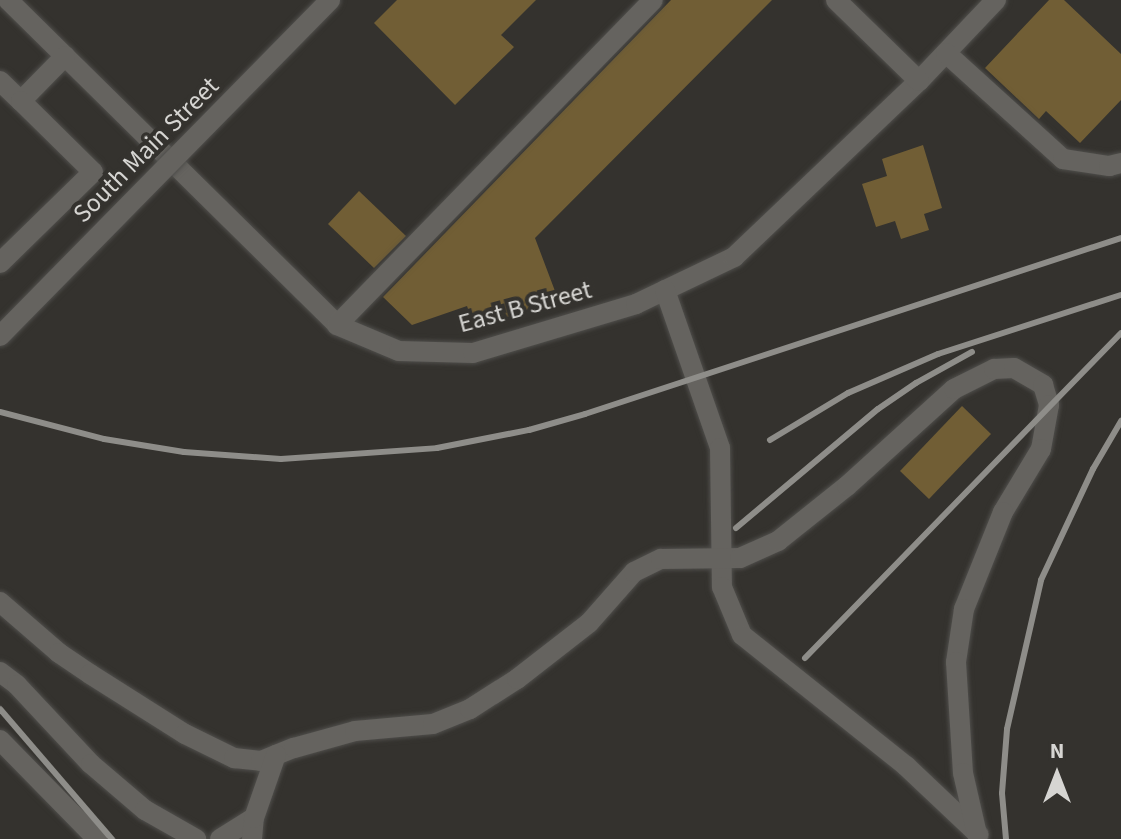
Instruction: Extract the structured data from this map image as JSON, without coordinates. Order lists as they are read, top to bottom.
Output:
{
  "streets": {
    "street": ["South Main Street", "East B Street"]
  },
  "north": "top"
}
